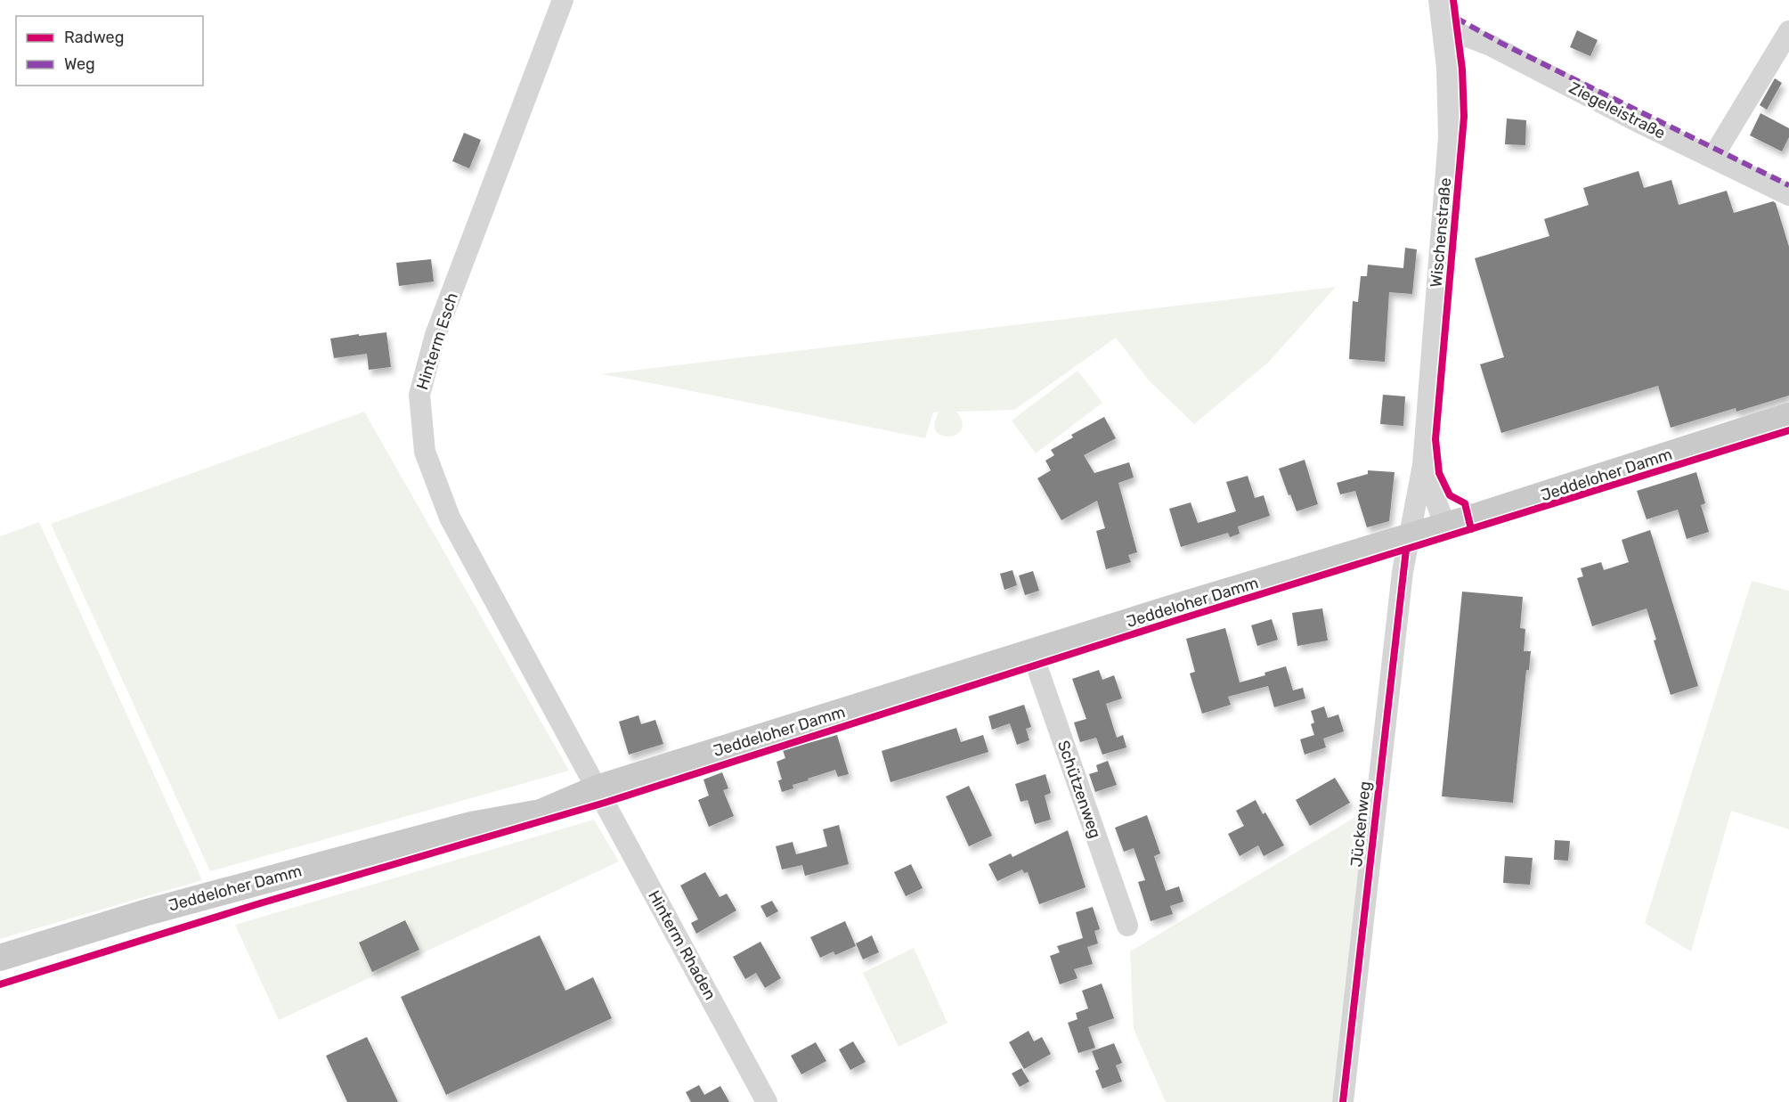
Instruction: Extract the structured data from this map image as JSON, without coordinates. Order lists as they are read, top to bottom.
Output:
{
  "streets": {
    "main road": ["Jeddeloher Damm"],
    "street": [
      "Ziegeleistraße",
      "Wischenstraße",
      "Hinterm Esch",
      "Schützenweg",
      "Jückenweg",
      "Hinterm Rhaden"
    ]
  },
  "crossings": [
    ["Ziegeleistraße", "Wischenstraße"],
    ["Wischenstraße", "Jeddeloher Damm"],
    ["Wischenstraße", "Jückenweg"],
    ["Hinterm Esch", "Jeddeloher Damm"],
    ["Hinterm Esch", "Hinterm Rhaden"],
    ["Jeddeloher Damm", "Schützenweg"],
    ["Jeddeloher Damm", "Jückenweg"],
    ["Jeddeloher Damm", "Hinterm Rhaden"]
  ],
  "legend": ["Radweg", "Weg"]
}
